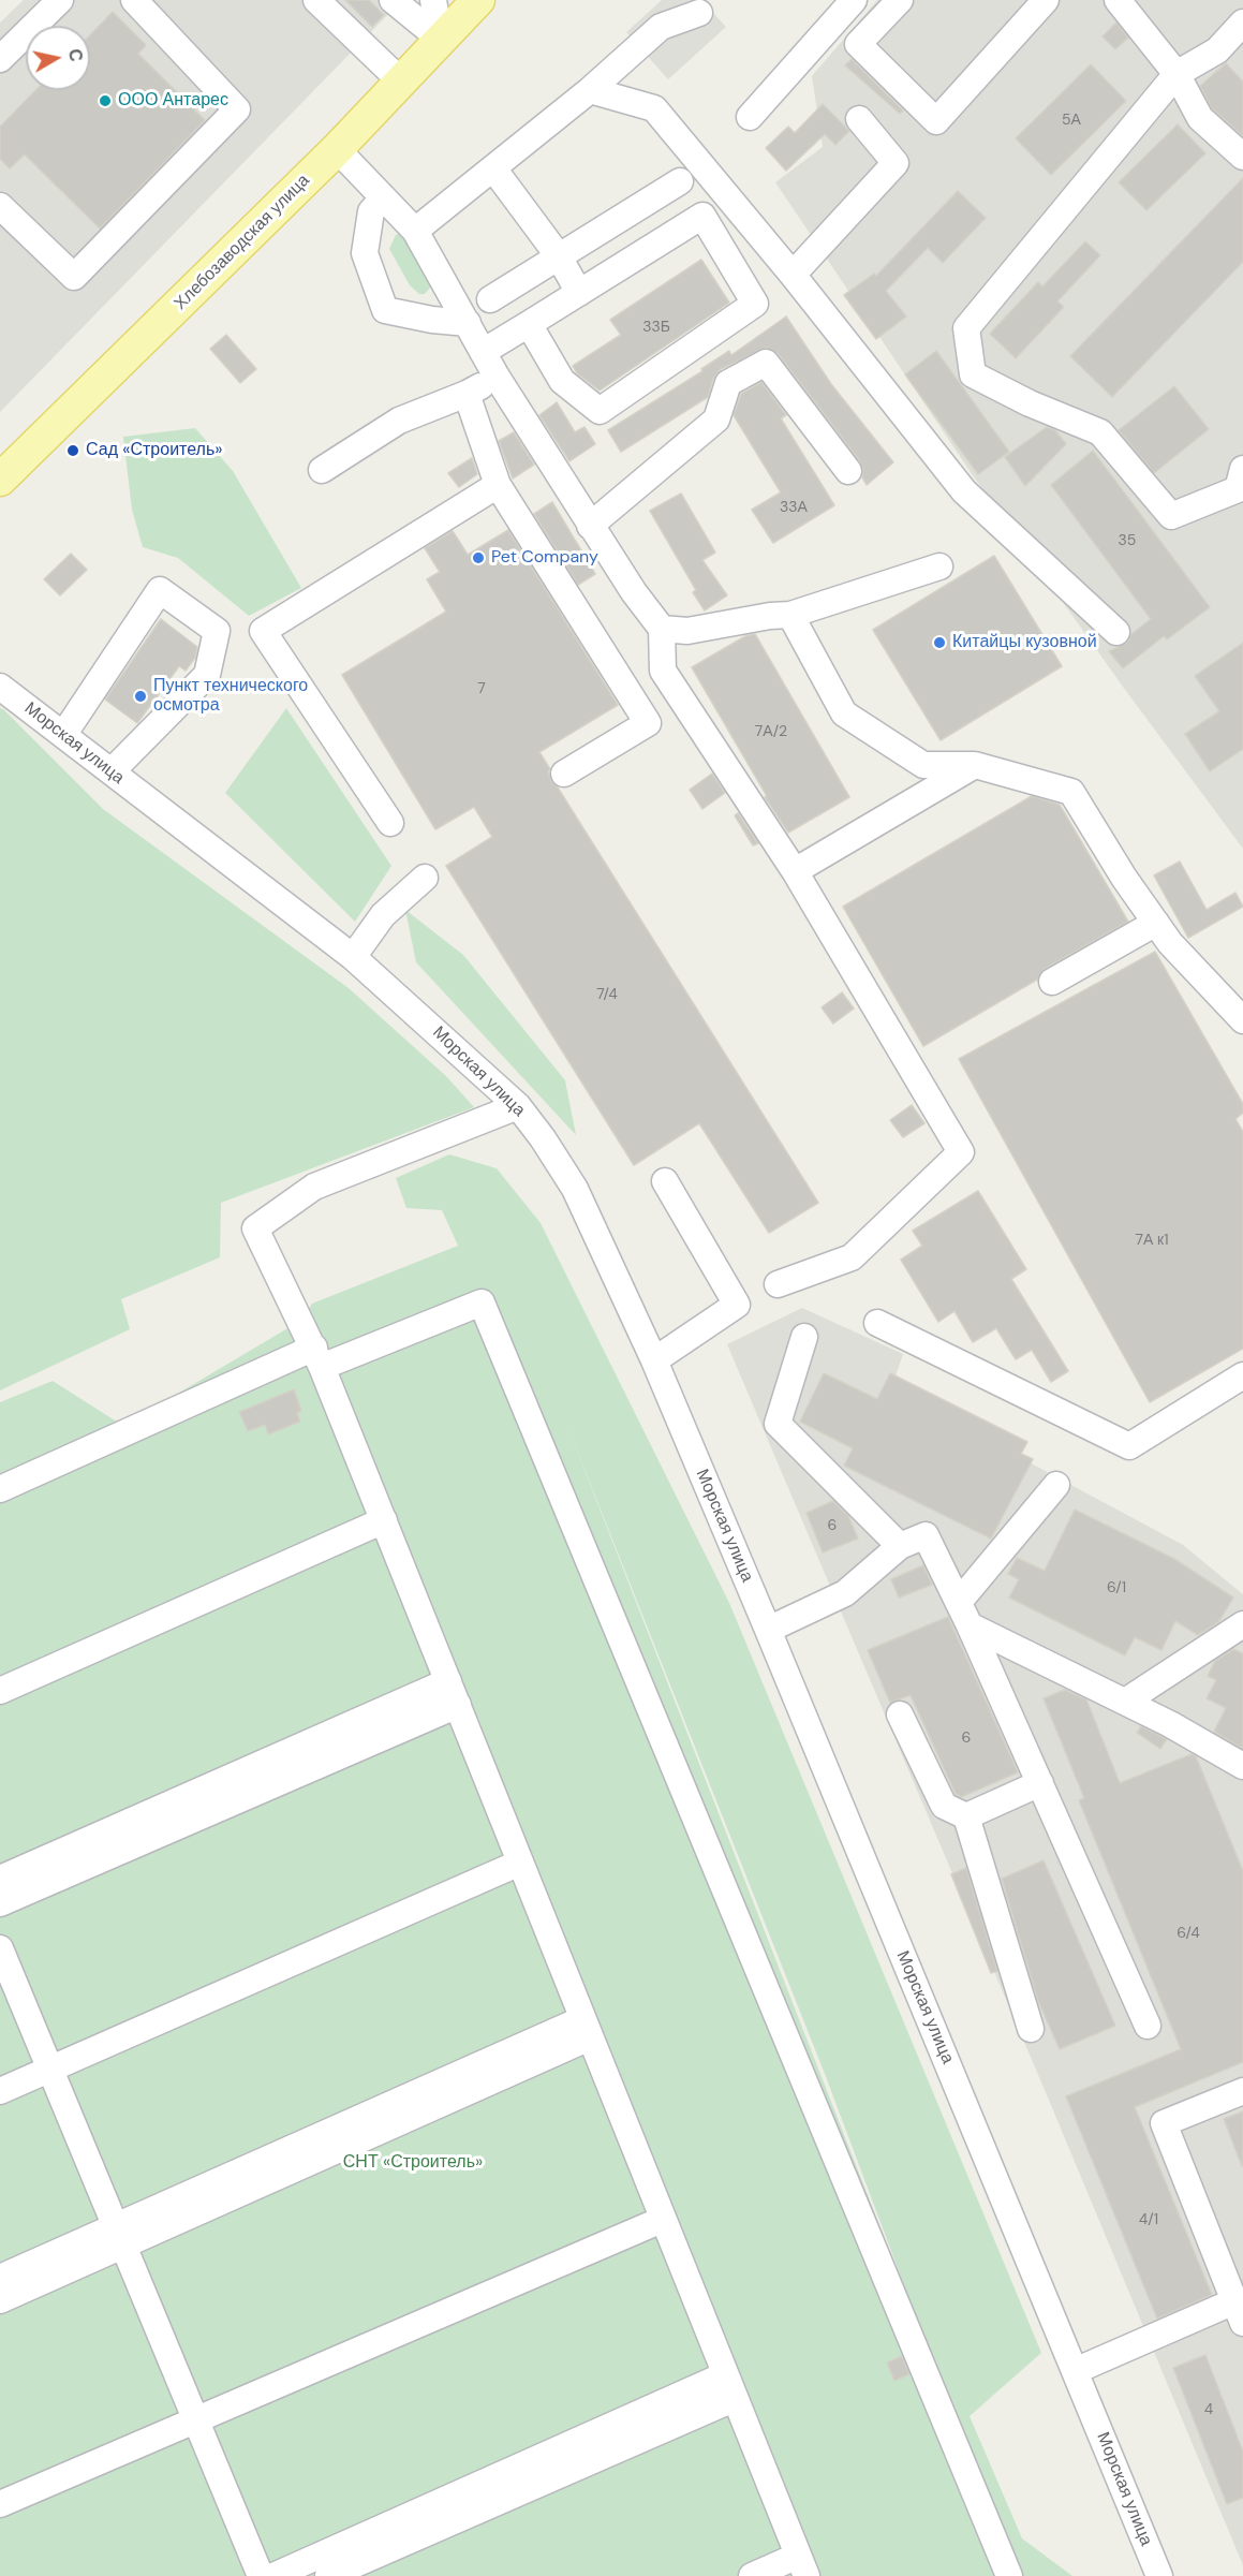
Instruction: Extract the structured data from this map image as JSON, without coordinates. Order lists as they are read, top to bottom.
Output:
{
  "streets": {
    "main road": ["Хлебозаводская улица"],
    "street": ["Морская улица"]
  },
  "parks": ["СНТ «Строитель»"],
  "places": [
    "ООО Антарес",
    "Сад «Строитель»",
    "Pet Company",
    "Китайцы кузовной",
    "Пункт технического осмотра"
  ],
  "house_numbers": [
    "5А",
    "33Б",
    "33А",
    "35",
    "7",
    "7А/2",
    "7/4",
    "7А к1",
    "6",
    "6/1",
    "6",
    "6/4",
    "4/1",
    "4"
  ],
  "north": "right"
}
